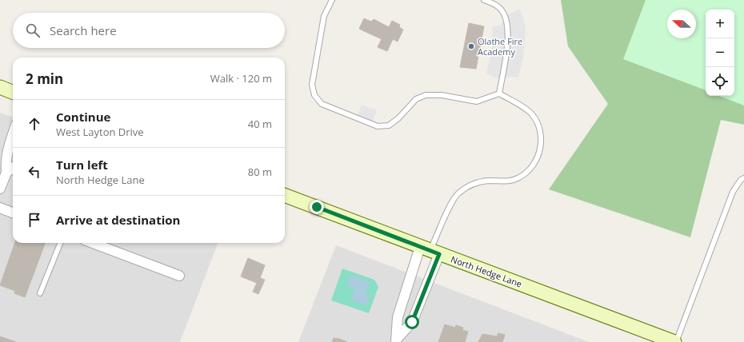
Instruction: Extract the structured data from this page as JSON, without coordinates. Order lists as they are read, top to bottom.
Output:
{
  "streets": {
    "street": ["North Hedge Lane"]
  },
  "places": ["Olathe Fire Academy"],
  "north": "left",
  "page": {
    "map_buttons": ["+", "−"],
    "search": "Search here",
    "heading": ["2 min", "Walk · 120 m"],
    "list": [
      ["Continue", "West Layton Drive", "40 m"],
      ["Turn left", "North Hedge Lane", "80 m"],
      "Arrive at destination"
    ]
  }
}
